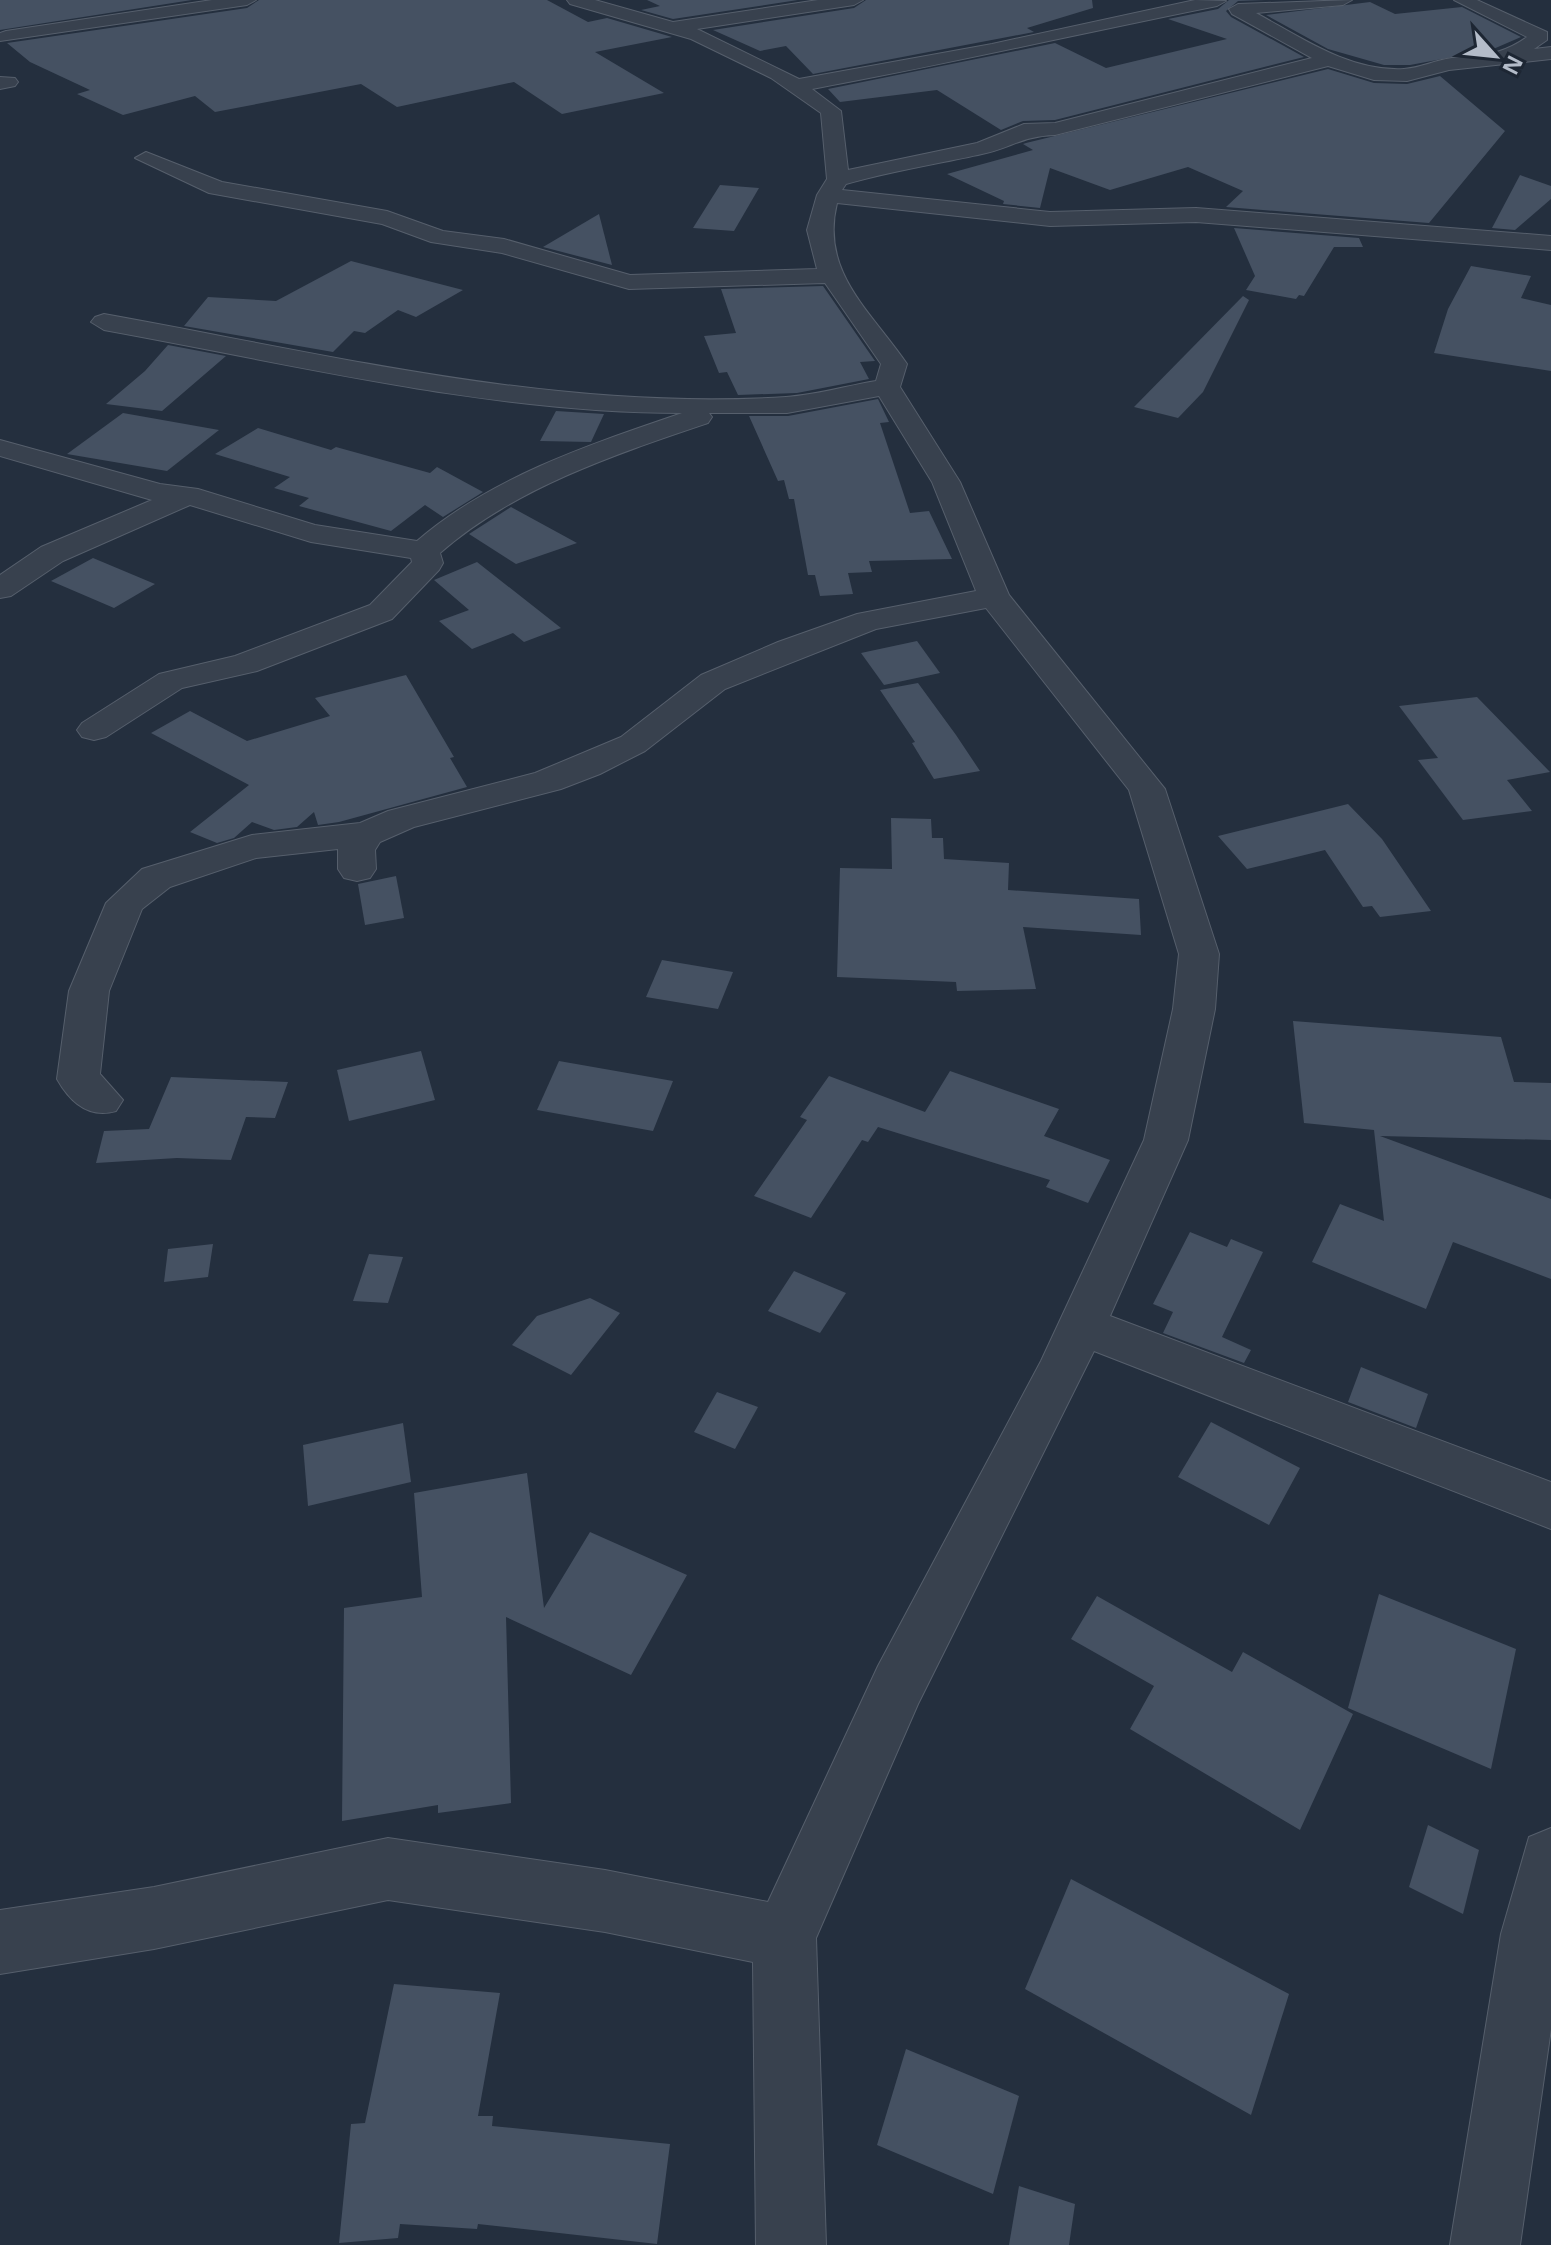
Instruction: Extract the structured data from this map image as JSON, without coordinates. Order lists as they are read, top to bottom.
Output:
{
  "north": "bottom right"
}
